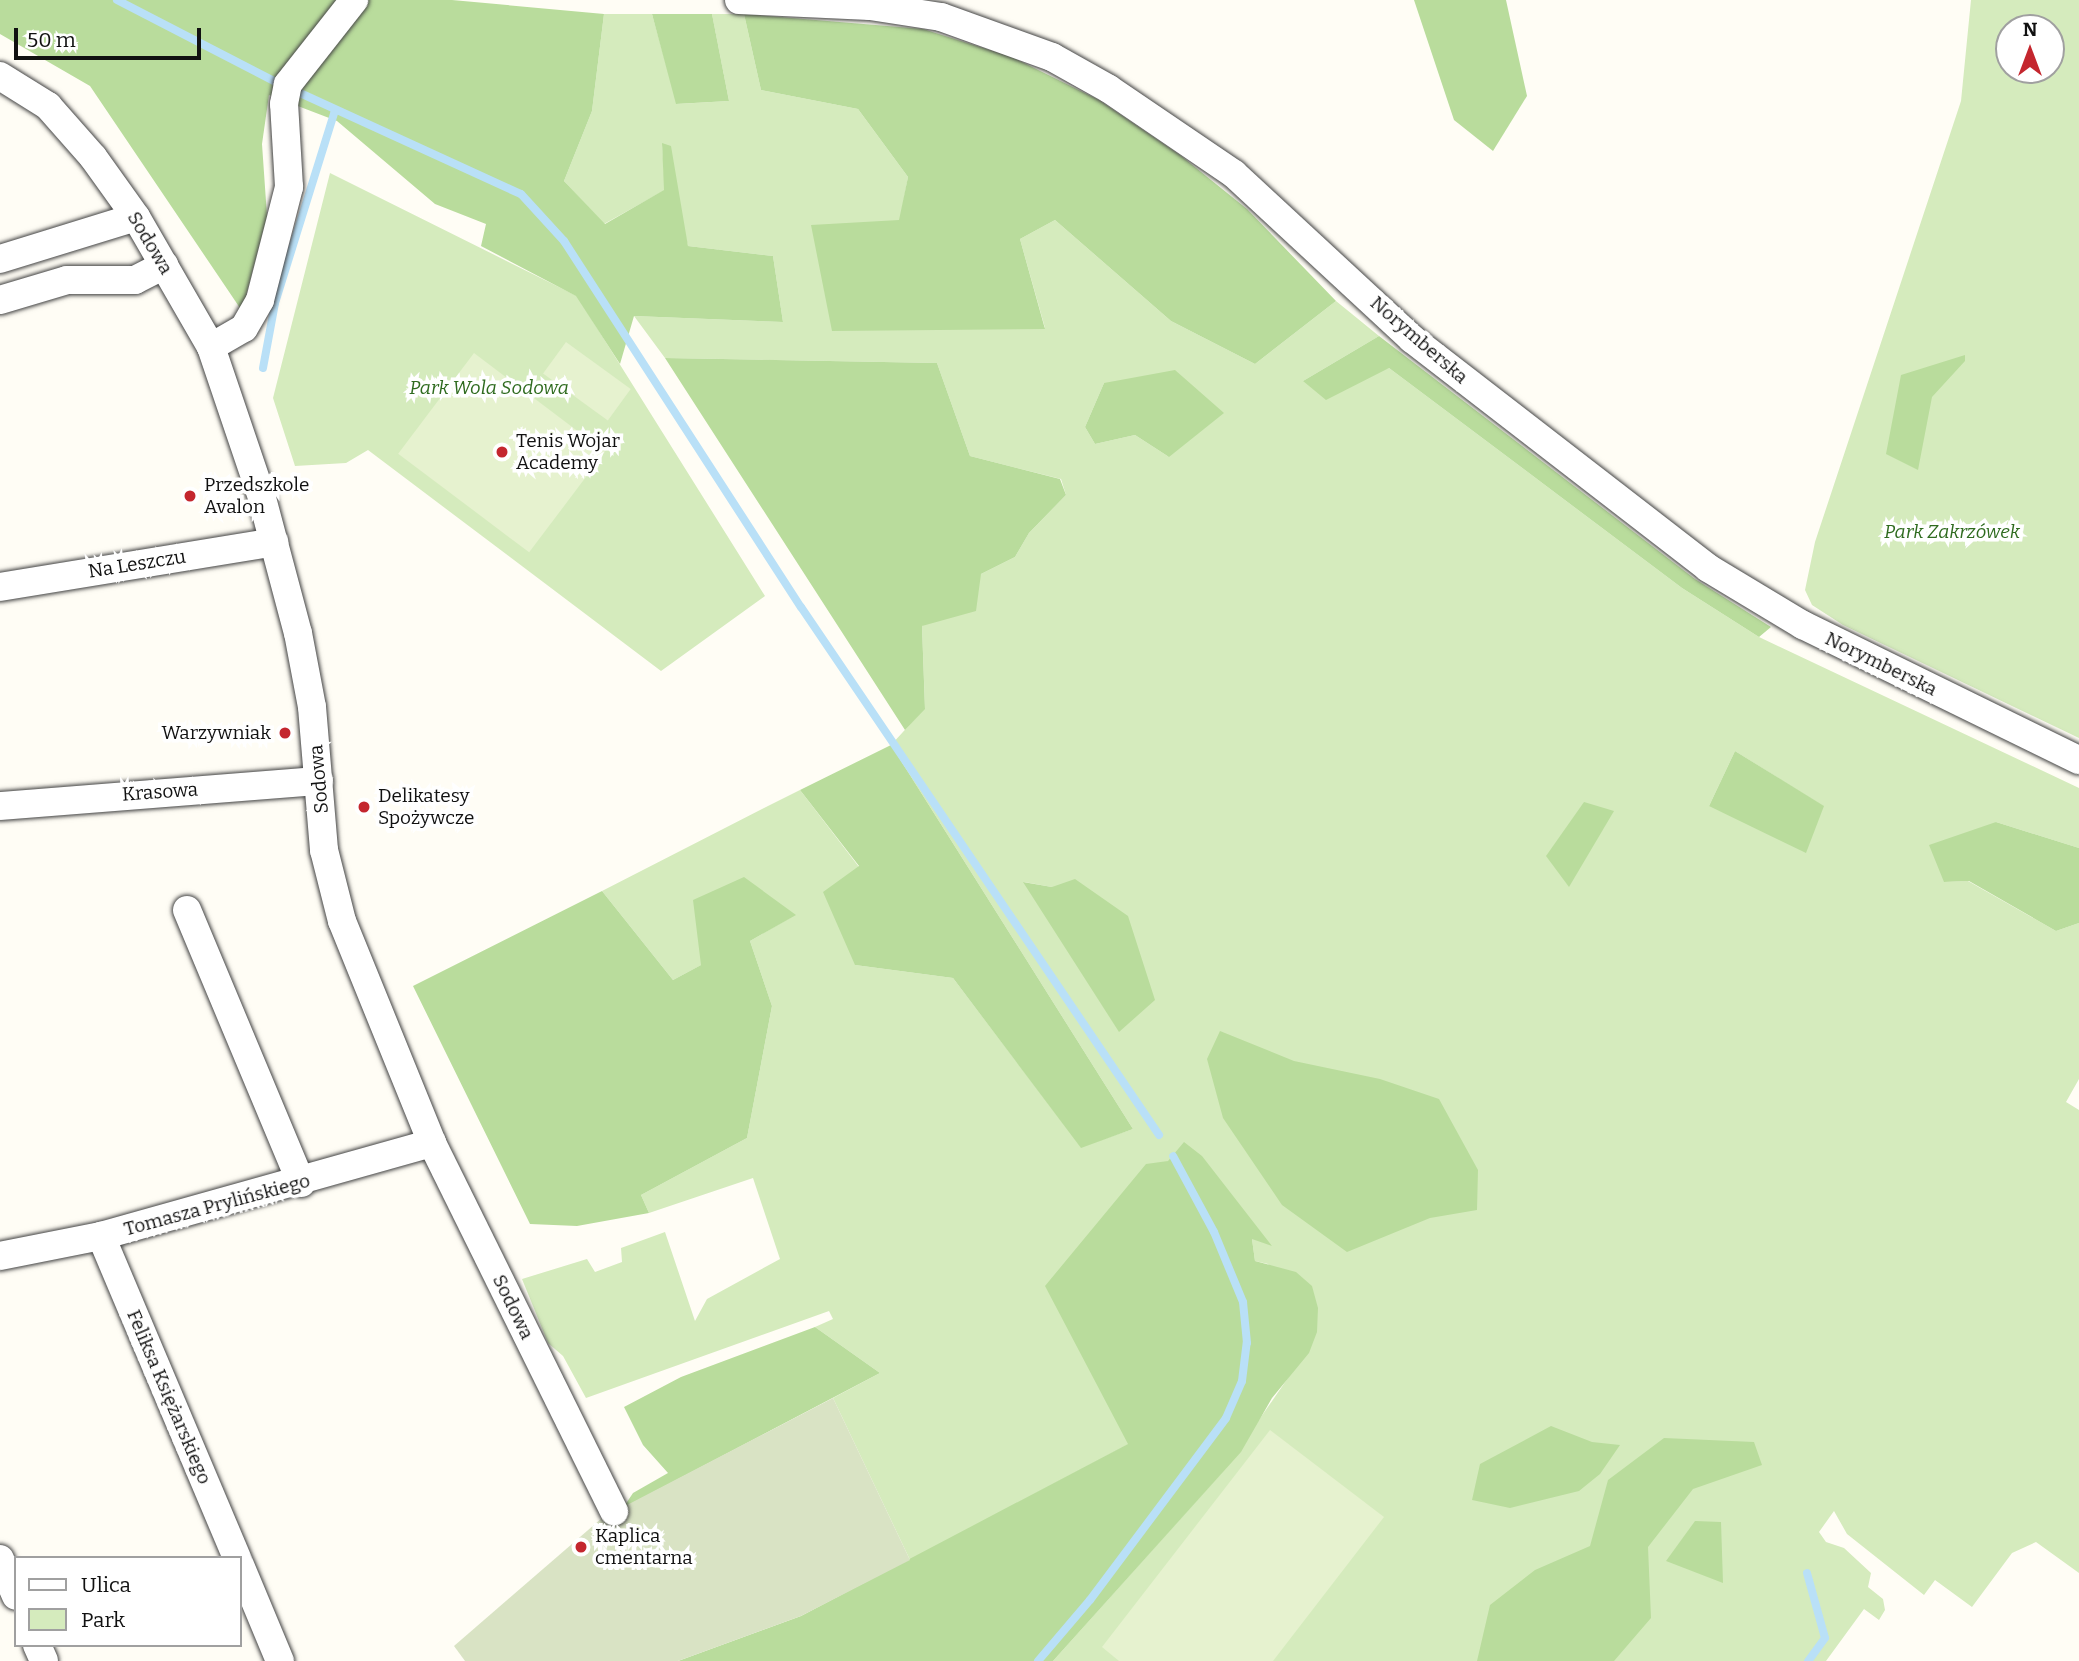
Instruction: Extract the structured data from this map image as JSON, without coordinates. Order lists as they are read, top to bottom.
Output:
{
  "streets": {
    "street": [
      "Sodowa",
      "Norymberska",
      "Na Leszczu",
      "Krasowa",
      "Tomasza Prylińskiego",
      "Feliksa Księżarskiego"
    ]
  },
  "crossings": [
    ["Sodowa", "Na Leszczu"],
    ["Sodowa", "Krasowa"],
    ["Sodowa", "Tomasza Prylińskiego"],
    ["Tomasza Prylińskiego", "Feliksa Księżarskiego"]
  ],
  "parks": ["Park Wola Sodowa", "Park Zakrzówek"],
  "places": [
    "Tenis Wojar Academy",
    "Przedszkole Avalon",
    "Warzywniak",
    "Delikatesy Spożywcze",
    "Kaplica cmentarna"
  ],
  "legend": ["Ulica", "Park"],
  "scale_bar": "50 m",
  "north": "top"
}
